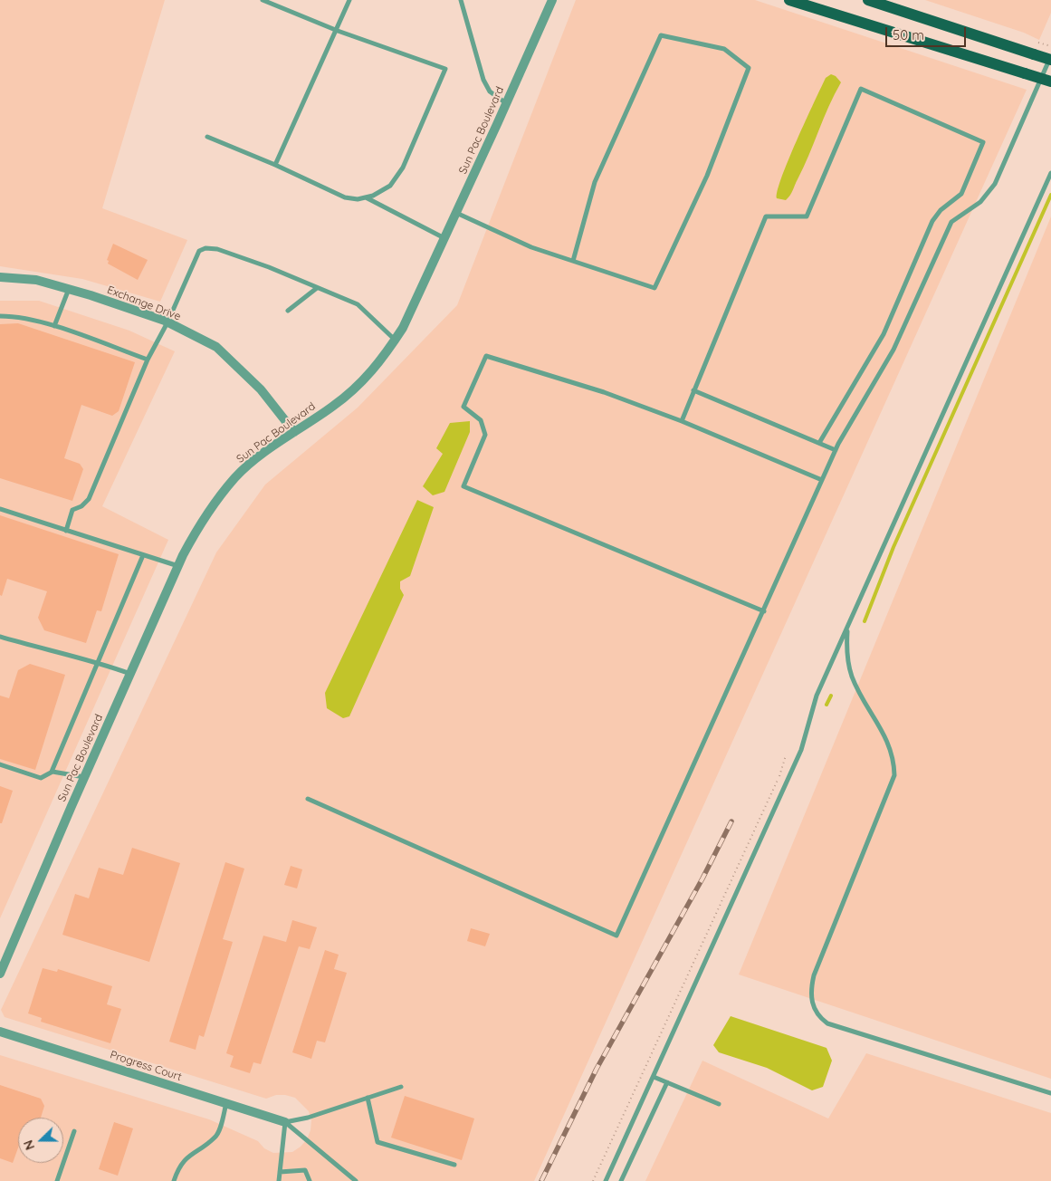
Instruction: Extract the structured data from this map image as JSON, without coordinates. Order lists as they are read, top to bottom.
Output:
{
  "streets": {
    "street": ["Sun Pac Boulevard", "Exchange Drive", "Progress Court"]
  },
  "crossings": [
    ["Sun Pac Boulevard", "Exchange Drive"]
  ],
  "scale_bar": "50 m",
  "north": "left"
}
